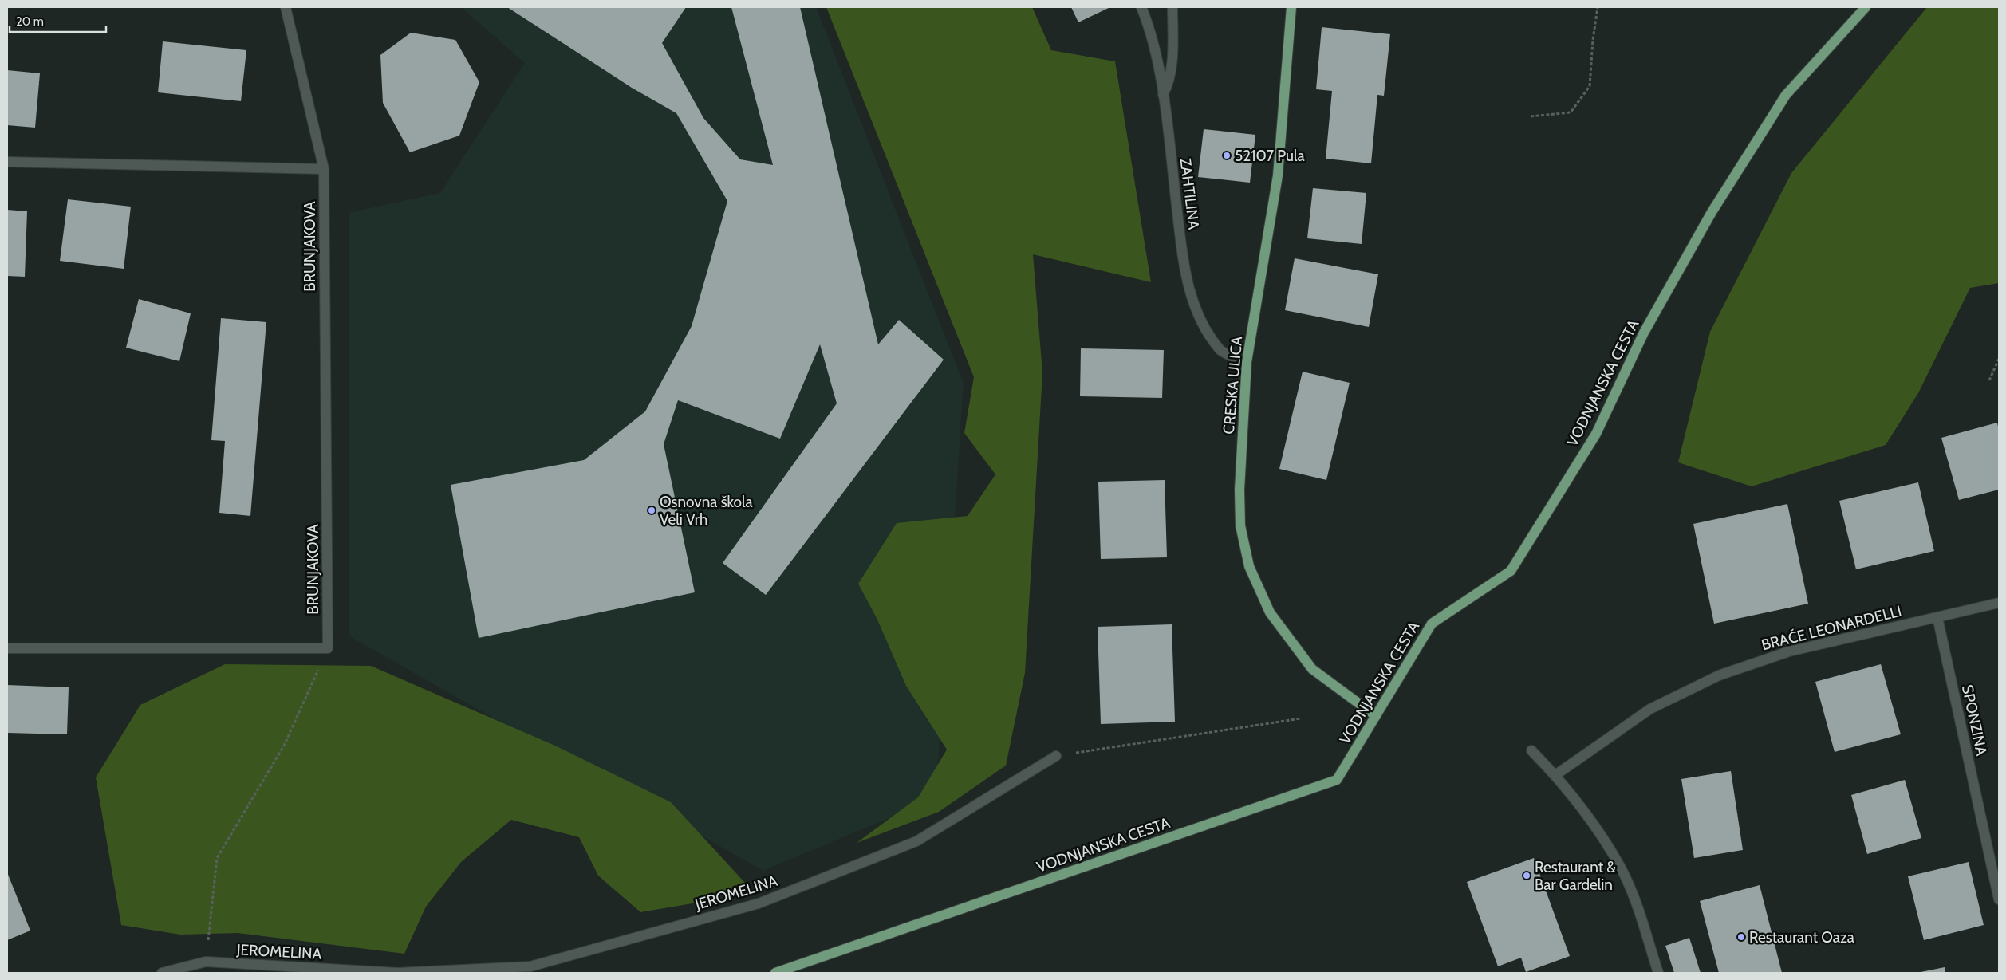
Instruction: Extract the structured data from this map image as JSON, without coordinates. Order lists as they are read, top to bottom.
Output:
{
  "streets": {
    "main road": ["VODNJANSKA CESTA", "CRESKA ULICA"],
    "street": [
      "ZAHTILINA",
      "BRUNJAKOVA",
      "BRAĆE LEONARDELLI",
      "SPONZINA",
      "JEROMELINA"
    ]
  },
  "crossings": [
    ["ZAHTILINA", "CRESKA ULICA"],
    ["VODNJANSKA CESTA", "CRESKA ULICA"],
    ["BRAĆE LEONARDELLI", "SPONZINA"]
  ],
  "places": [
    "52107 Pula",
    "Osnovna škola Veli Vrh",
    "Restaurant & Bar Gardelin",
    "Restaurant Oaza"
  ],
  "scale_bar": "20 m"
}
